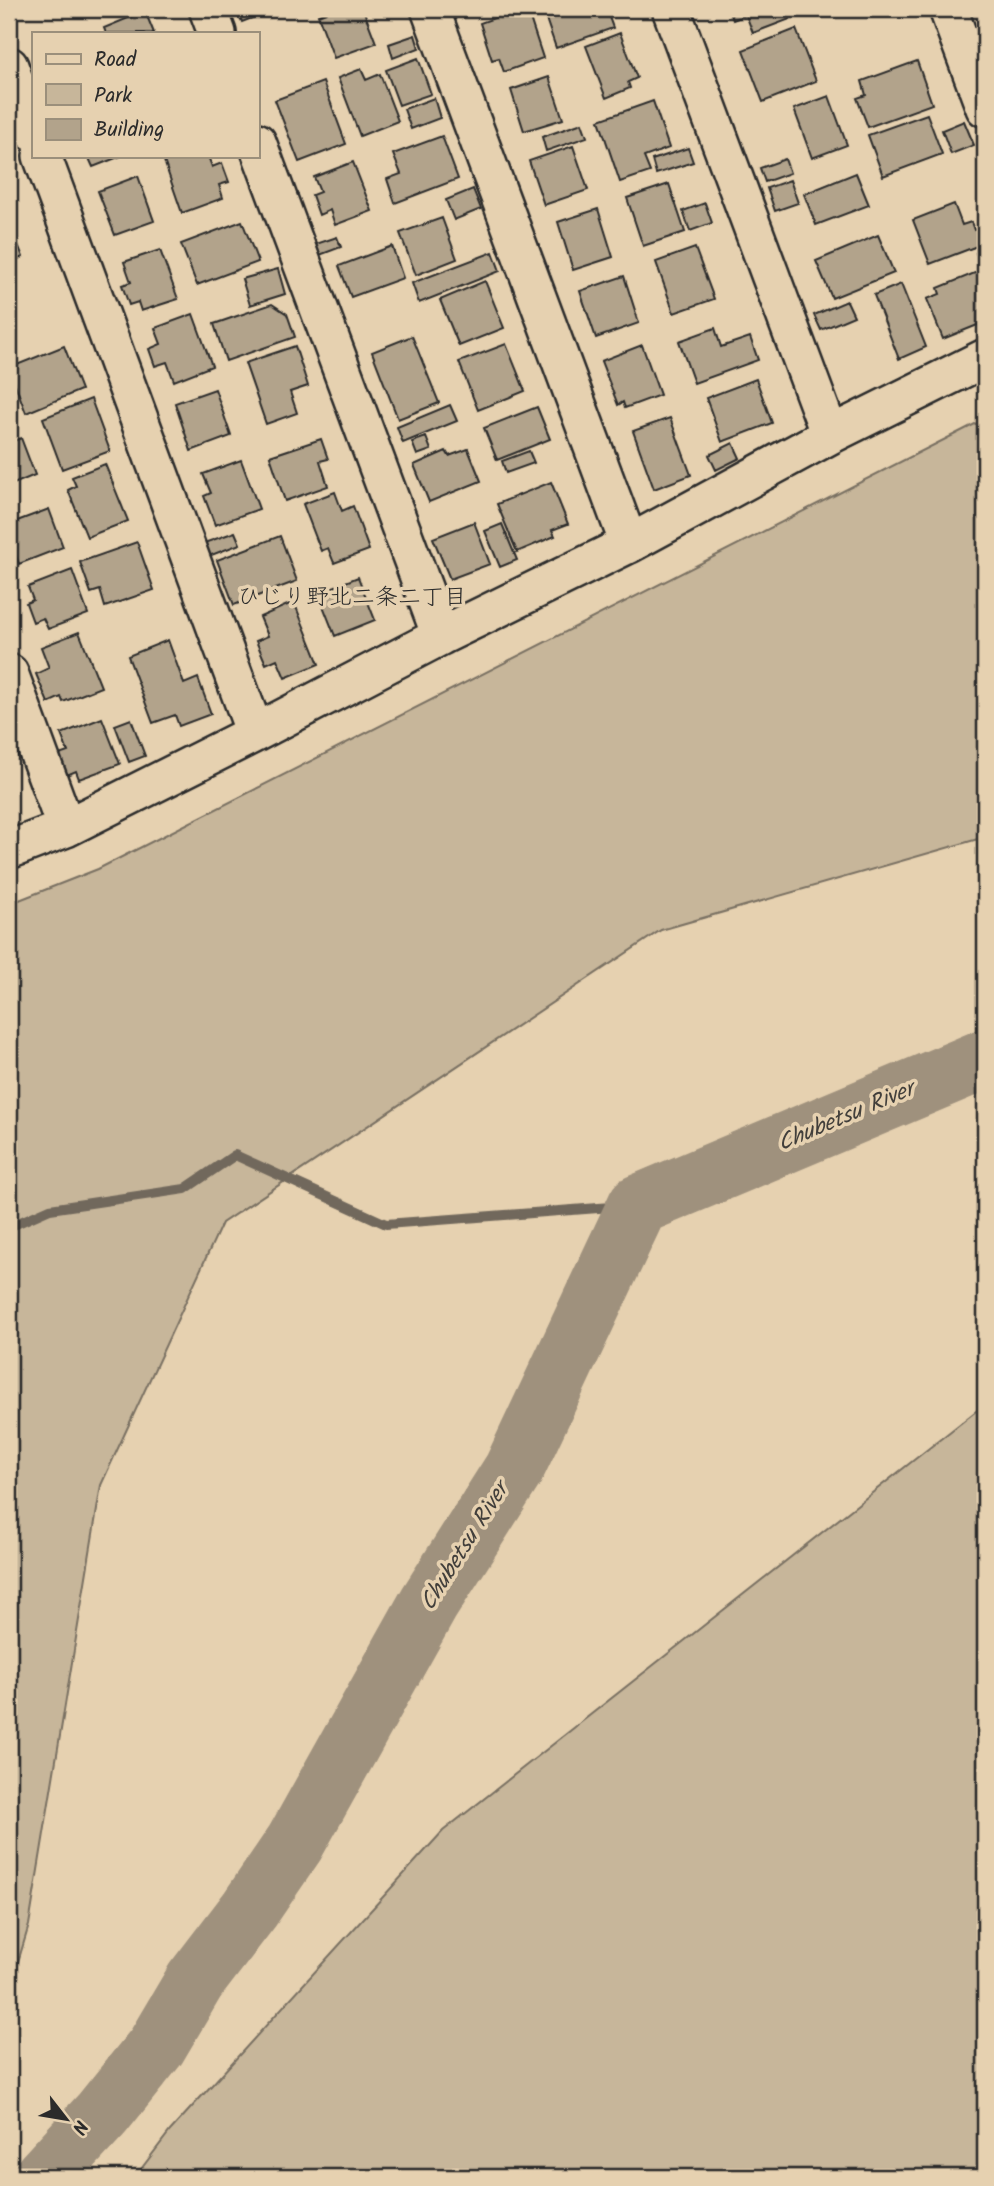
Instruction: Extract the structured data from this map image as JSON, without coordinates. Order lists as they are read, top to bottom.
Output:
{
  "districts": ["ひじり野北二条二丁目"],
  "water": ["Chubetsu River"],
  "legend": ["Road", "Park", "Building"],
  "north": "bottom right"
}
